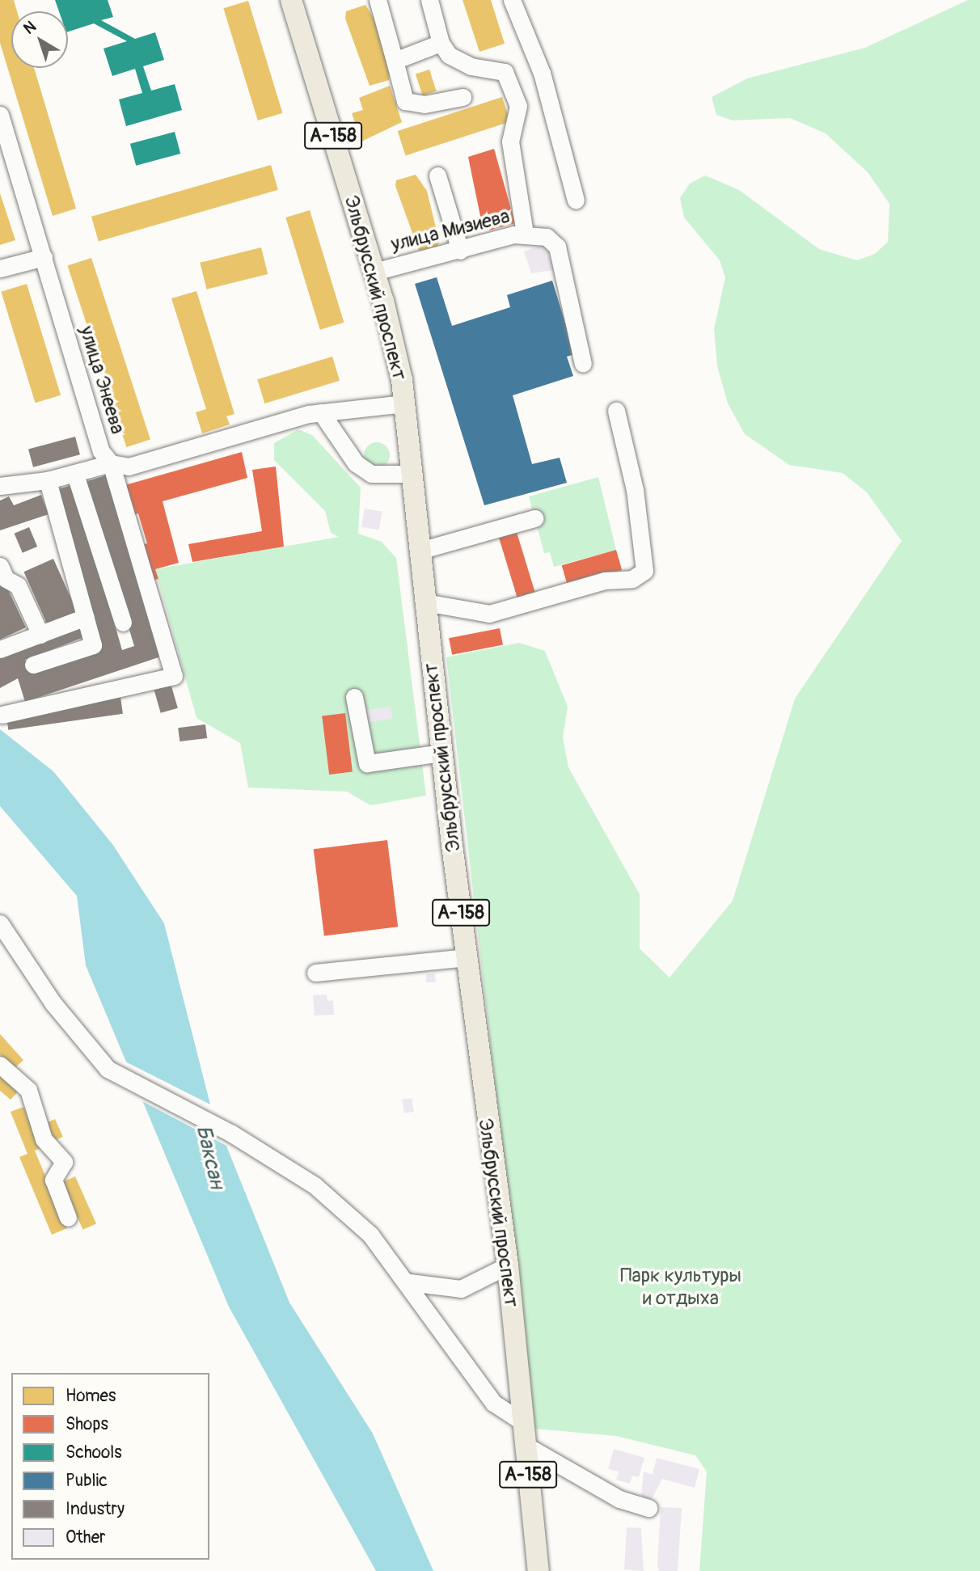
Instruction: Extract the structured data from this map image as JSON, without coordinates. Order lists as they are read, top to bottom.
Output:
{
  "streets": {
    "main road": ["А-158", "Эльбрусский проспект"],
    "street": ["улица Мизиева", "улица Энеева"]
  },
  "crossings": [
    ["улица Мизиева", "Эльбрусский проспект"],
    ["Эльбрусский проспект", "улица Энеева"]
  ],
  "water": ["Баксан"],
  "parks": ["Парк культуры и отдыха"],
  "legend": [
    "Homes",
    "Shops",
    "Schools",
    "Public",
    "Industry",
    "Other"
  ],
  "north": "top left"
}
